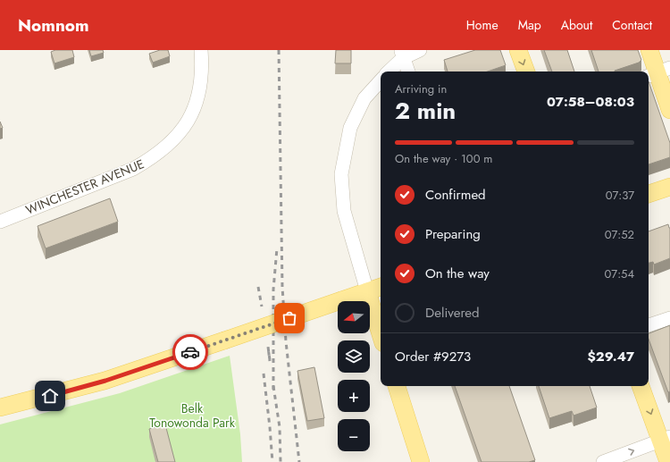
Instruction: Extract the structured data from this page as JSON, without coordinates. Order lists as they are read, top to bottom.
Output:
{
  "streets": {
    "street": ["WINCHESTER AVENUE"]
  },
  "parks": ["Belk Tonowonda Park"],
  "north": "left",
  "page": {
    "header": "Nomnom",
    "nav": [
      "Home",
      "Map",
      "About",
      "Contact"
    ],
    "heading": ["2 min", "Arriving in", "07:58–08:03"],
    "panel": ["Order #9273", "$29.47"],
    "bar": "On the way · 100 m",
    "list": [
      ["Confirmed", "07:37"],
      ["Preparing", "07:52"],
      ["On the way", "07:54"],
      "Delivered"
    ],
    "map_buttons": ["+", "−"]
  }
}
